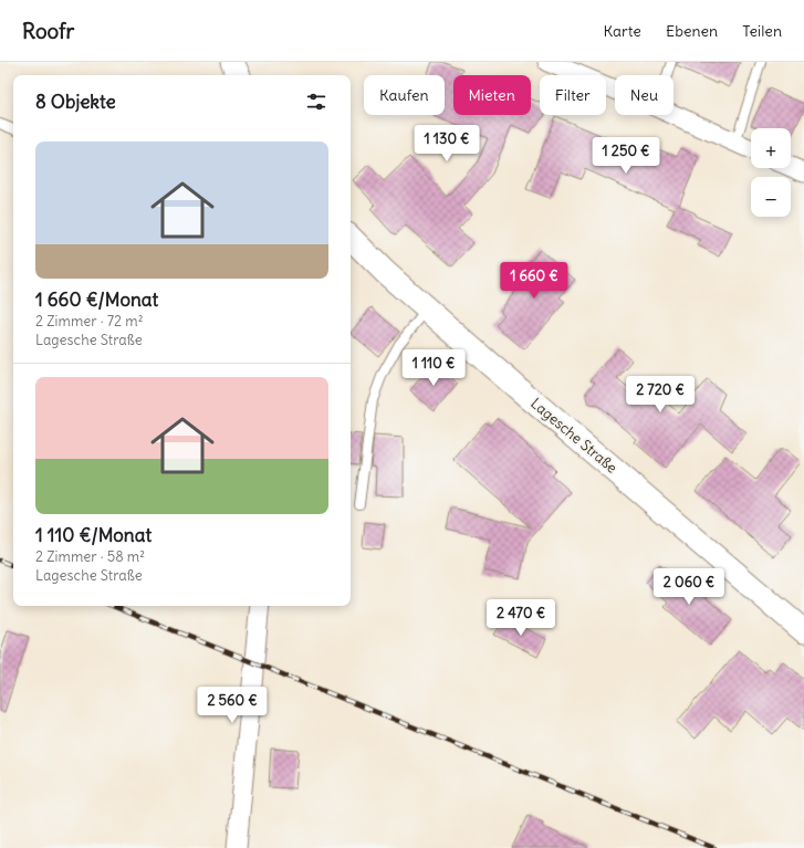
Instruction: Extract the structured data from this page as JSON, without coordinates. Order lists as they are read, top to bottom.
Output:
{
  "streets": {
    "street": ["Lagesche Straße"]
  },
  "page": {
    "header": "Roofr",
    "nav": ["Karte", "Ebenen", "Teilen"],
    "chip": [
      "Kaufen",
      "Mieten",
      "Filter",
      "Neu"
    ],
    "heading": "8 Objekte",
    "price": [
      "1 130 €",
      "1 250 €",
      "1 660 €",
      "1 110 €",
      "2 720 €",
      "2 060 €",
      "2 470 €",
      "2 560 €"
    ],
    "map_buttons": ["+", "−"],
    "list": [
      {
        "name": "1 660 €/Monat",
        "note": "2 Zimmer · 72 m² · Lagesche Straße"
      },
      {
        "name": "1 110 €/Monat",
        "note": "2 Zimmer · 58 m² · Lagesche Straße"
      }
    ]
  }
}
